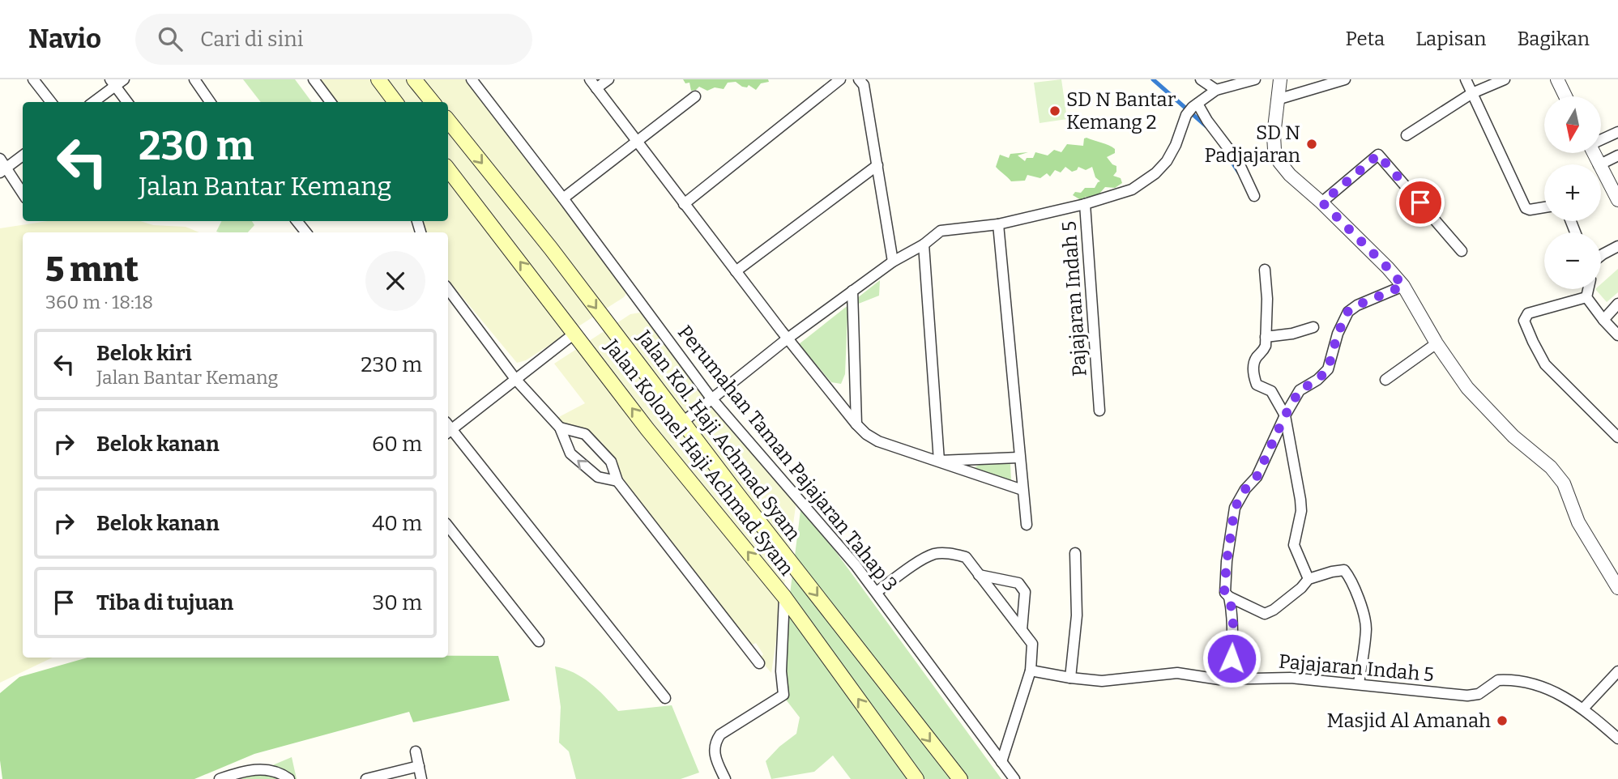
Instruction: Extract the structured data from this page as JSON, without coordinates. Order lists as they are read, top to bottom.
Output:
{
  "streets": {
    "main road": ["Jalan Kol. Haji Achmad Syam", "Jalan Kolonel Haji Achmad Syam"],
    "street": ["Pajajaran Indah 5", "Perumahan Taman Pajajaran Tahap 3"]
  },
  "one_way": ["Jalan Kol. Haji Achmad Syam", "Jalan Kolonel Haji Achmad Syam"],
  "places": ["SD N Bantar Kemang 2", "SD N Padjajaran", "Masjid Al Amanah"],
  "north": "bottom",
  "page": {
    "header": "Navio",
    "search": "Cari di sini",
    "nav": ["Peta", "Lapisan", "Bagikan"],
    "map_buttons": ["+", "−"],
    "turn": ["230 m", "Jalan Bantar Kemang"],
    "heading": ["5 mnt", "360 m · 18:18"],
    "list": [
      {
        "name": "Belok kiri",
        "note": "Jalan Bantar Kemang",
        "value": "230 m"
      },
      {
        "name": "Belok kanan",
        "value": "60 m"
      },
      {
        "name": "Belok kanan",
        "value": "40 m"
      },
      {
        "name": "Tiba di tujuan",
        "value": "30 m"
      }
    ]
  }
}
